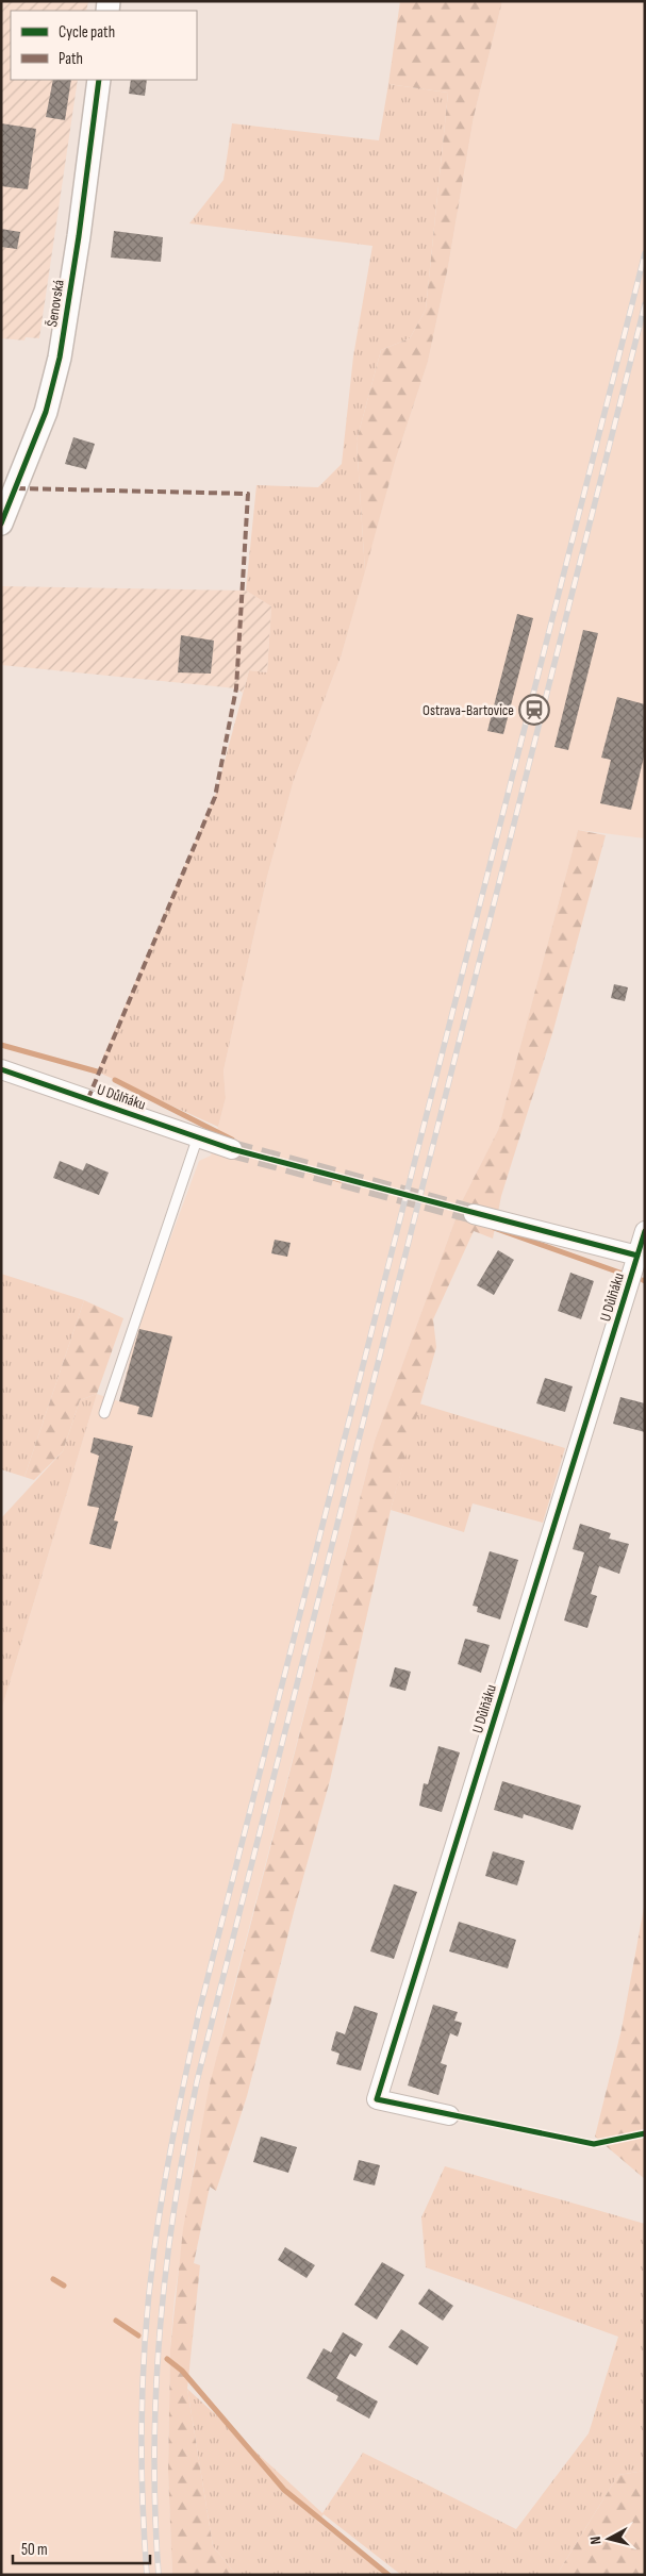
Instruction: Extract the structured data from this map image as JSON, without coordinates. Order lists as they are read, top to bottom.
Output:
{
  "streets": {
    "street": ["Šenovská", "U Důlňáku"]
  },
  "places": {
    "station": ["Ostrava-Bartovice"]
  },
  "legend": ["Cycle path", "Path"],
  "scale_bar": "50 m",
  "north": "left"
}
